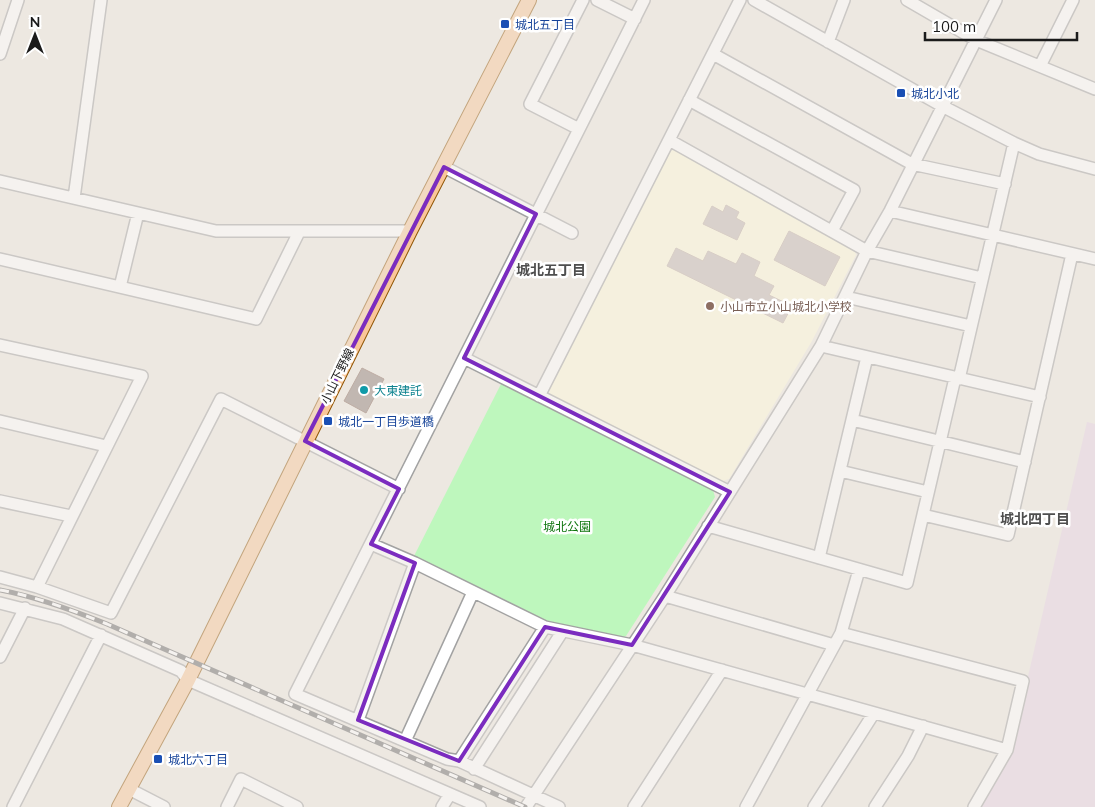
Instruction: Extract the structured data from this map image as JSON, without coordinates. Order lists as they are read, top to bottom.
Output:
{
  "streets": {
    "main road": ["小山下野線"]
  },
  "districts": ["城北五丁目", "城北四丁目"],
  "parks": ["城北公園"],
  "places": {
    "transit": [
      "城北五丁目",
      "城北小北",
      "城北一丁目歩道橋",
      "城北六丁目"
    ],
    "other": ["小山市立小山城北小学校", "大東建託"]
  },
  "scale_bar": "100 m",
  "north": "top"
}
